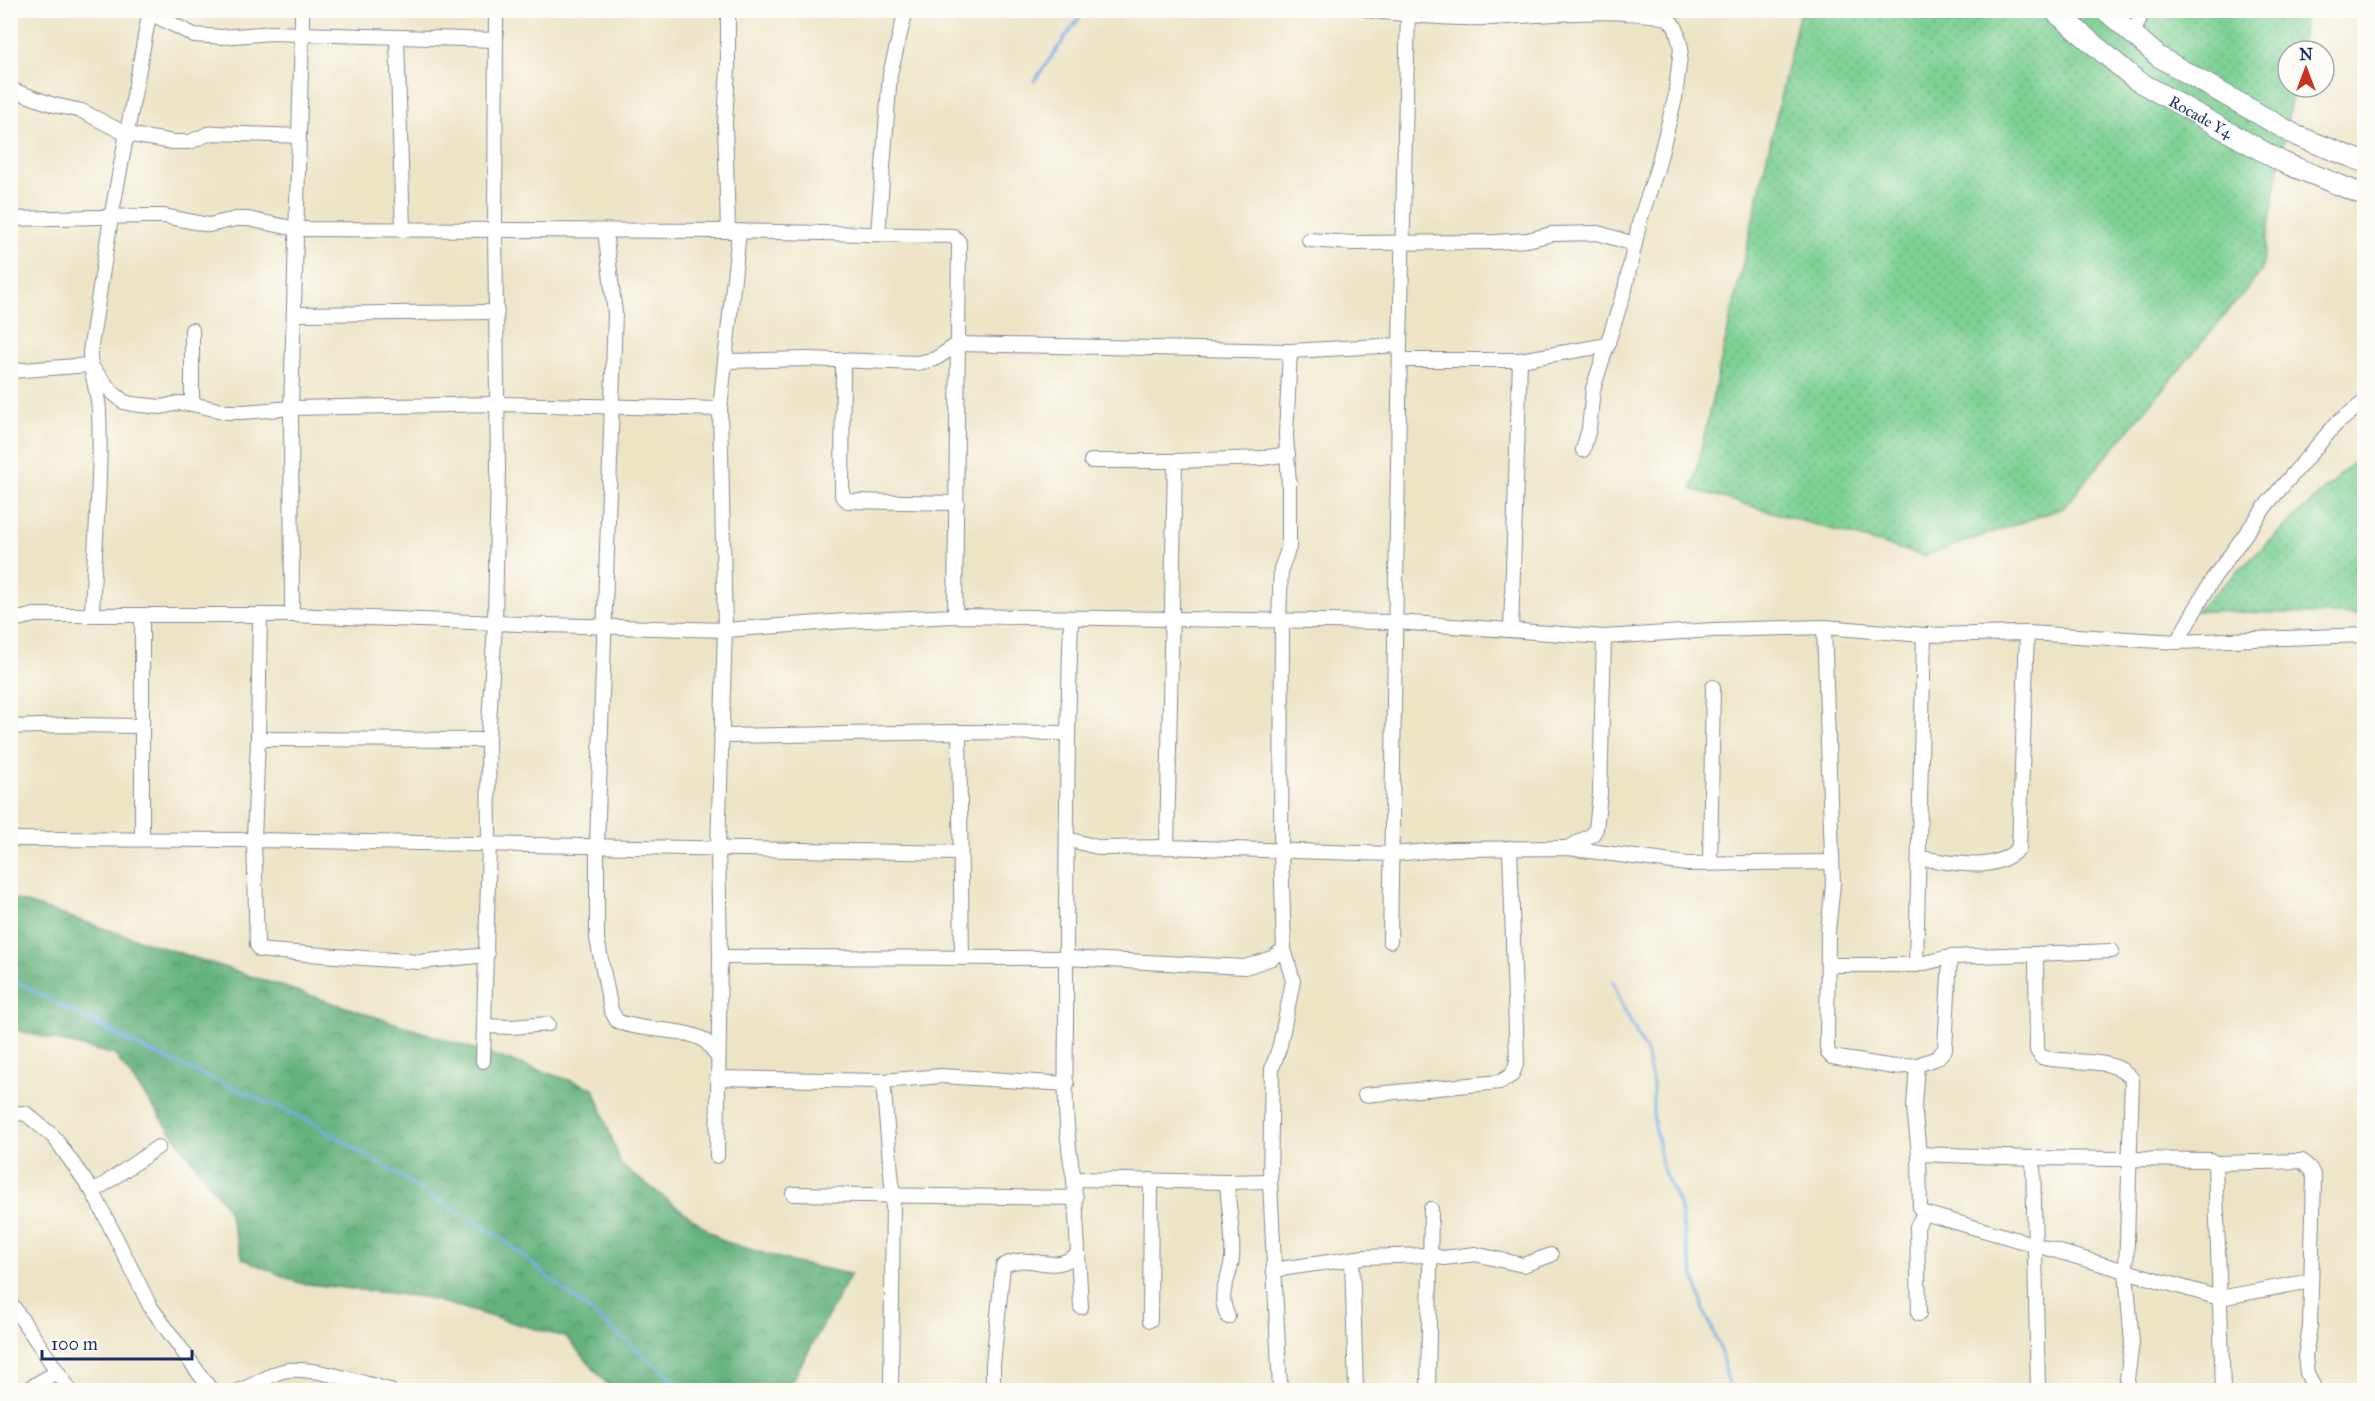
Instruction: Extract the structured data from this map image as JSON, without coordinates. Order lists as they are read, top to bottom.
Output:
{
  "streets": {
    "highway": ["Rocade Y4"]
  },
  "scale_bar": "100 m",
  "north": "top"
}
